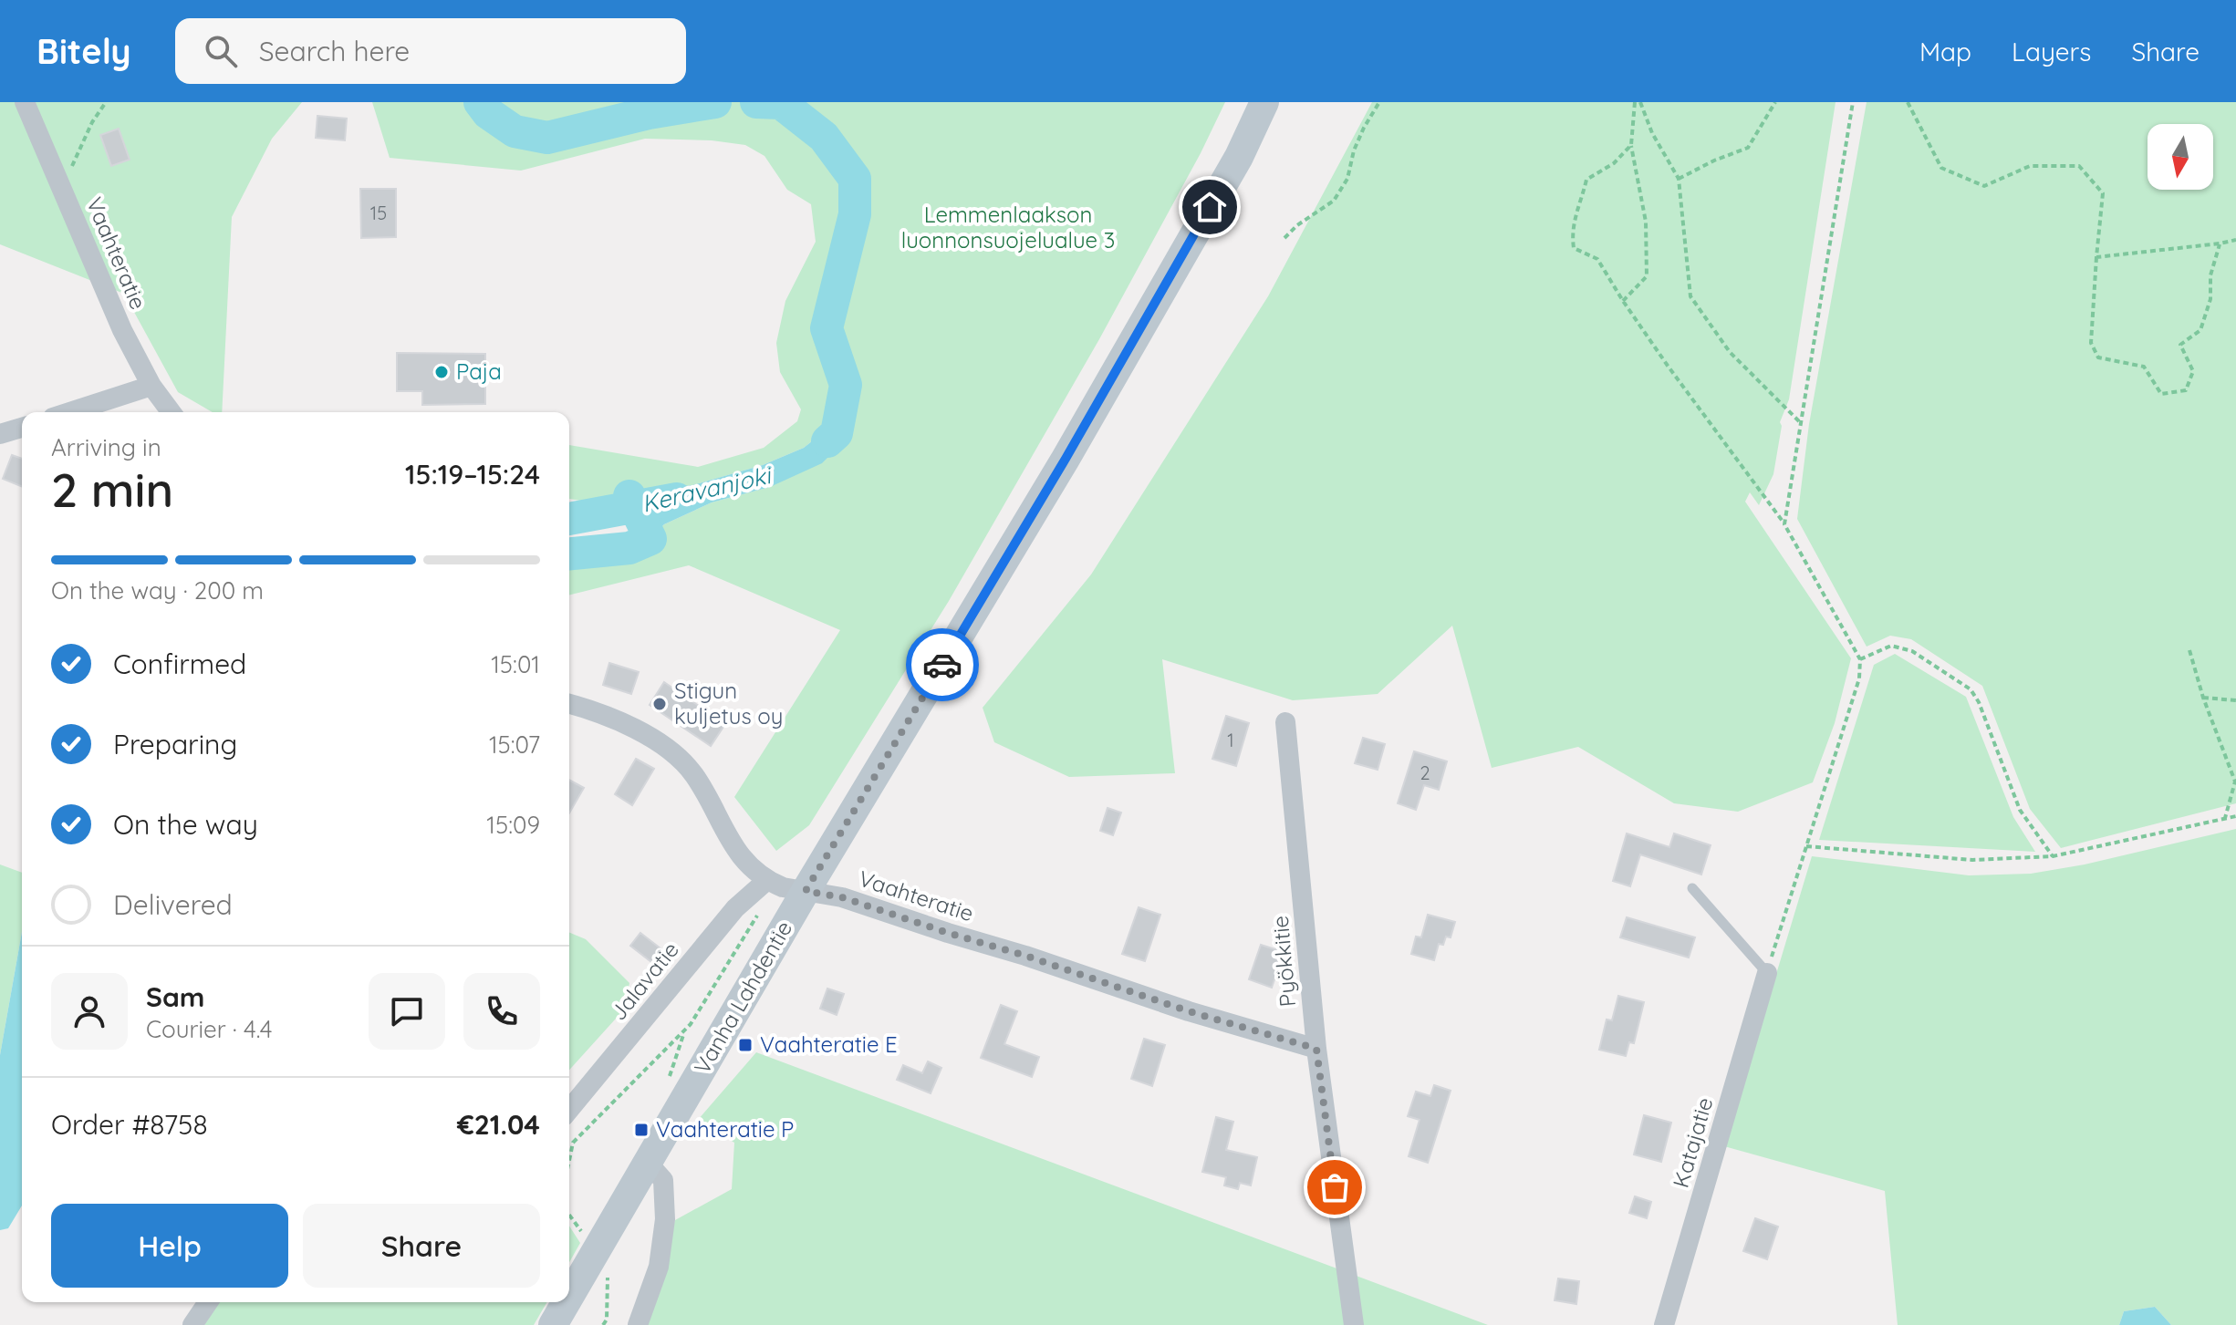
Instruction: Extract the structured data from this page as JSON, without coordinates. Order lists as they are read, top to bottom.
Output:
{
  "streets": {
    "main road": ["Vanha Lahdentie"],
    "street": [
      "Vaahteratie",
      "Pyökkitie",
      "Jalavatie",
      "Katajatie"
    ]
  },
  "crossings": [
    ["Vaahteratie", "Pyökkitie"],
    ["Vaahteratie", "Jalavatie"],
    ["Vaahteratie", "Vanha Lahdentie"],
    ["Jalavatie", "Vanha Lahdentie"]
  ],
  "water": ["Keravanjoki"],
  "parks": ["Lemmenlaakson luonnonsuojelualue 3"],
  "places": {
    "other": ["Paja", "Stigun kuljetus oy"],
    "transit": ["Vaahteratie E", "Vaahteratie P"]
  },
  "house_numbers": ["15", "1", "2"],
  "north": "bottom",
  "page": {
    "header": "Bitely",
    "search": "Search here",
    "nav": ["Map", "Layers", "Share"],
    "heading": ["2 min", "Arriving in", "15:19–15:24"],
    "panel": [
      "Sam",
      "Courier · 4.4",
      "Order #8758",
      "€21.04"
    ],
    "bar": "On the way · 200 m",
    "list": [
      ["Confirmed", "15:01"],
      ["Preparing", "15:07"],
      ["On the way", "15:09"],
      "Delivered"
    ],
    "buttons": ["Help", "Share"]
  }
}
